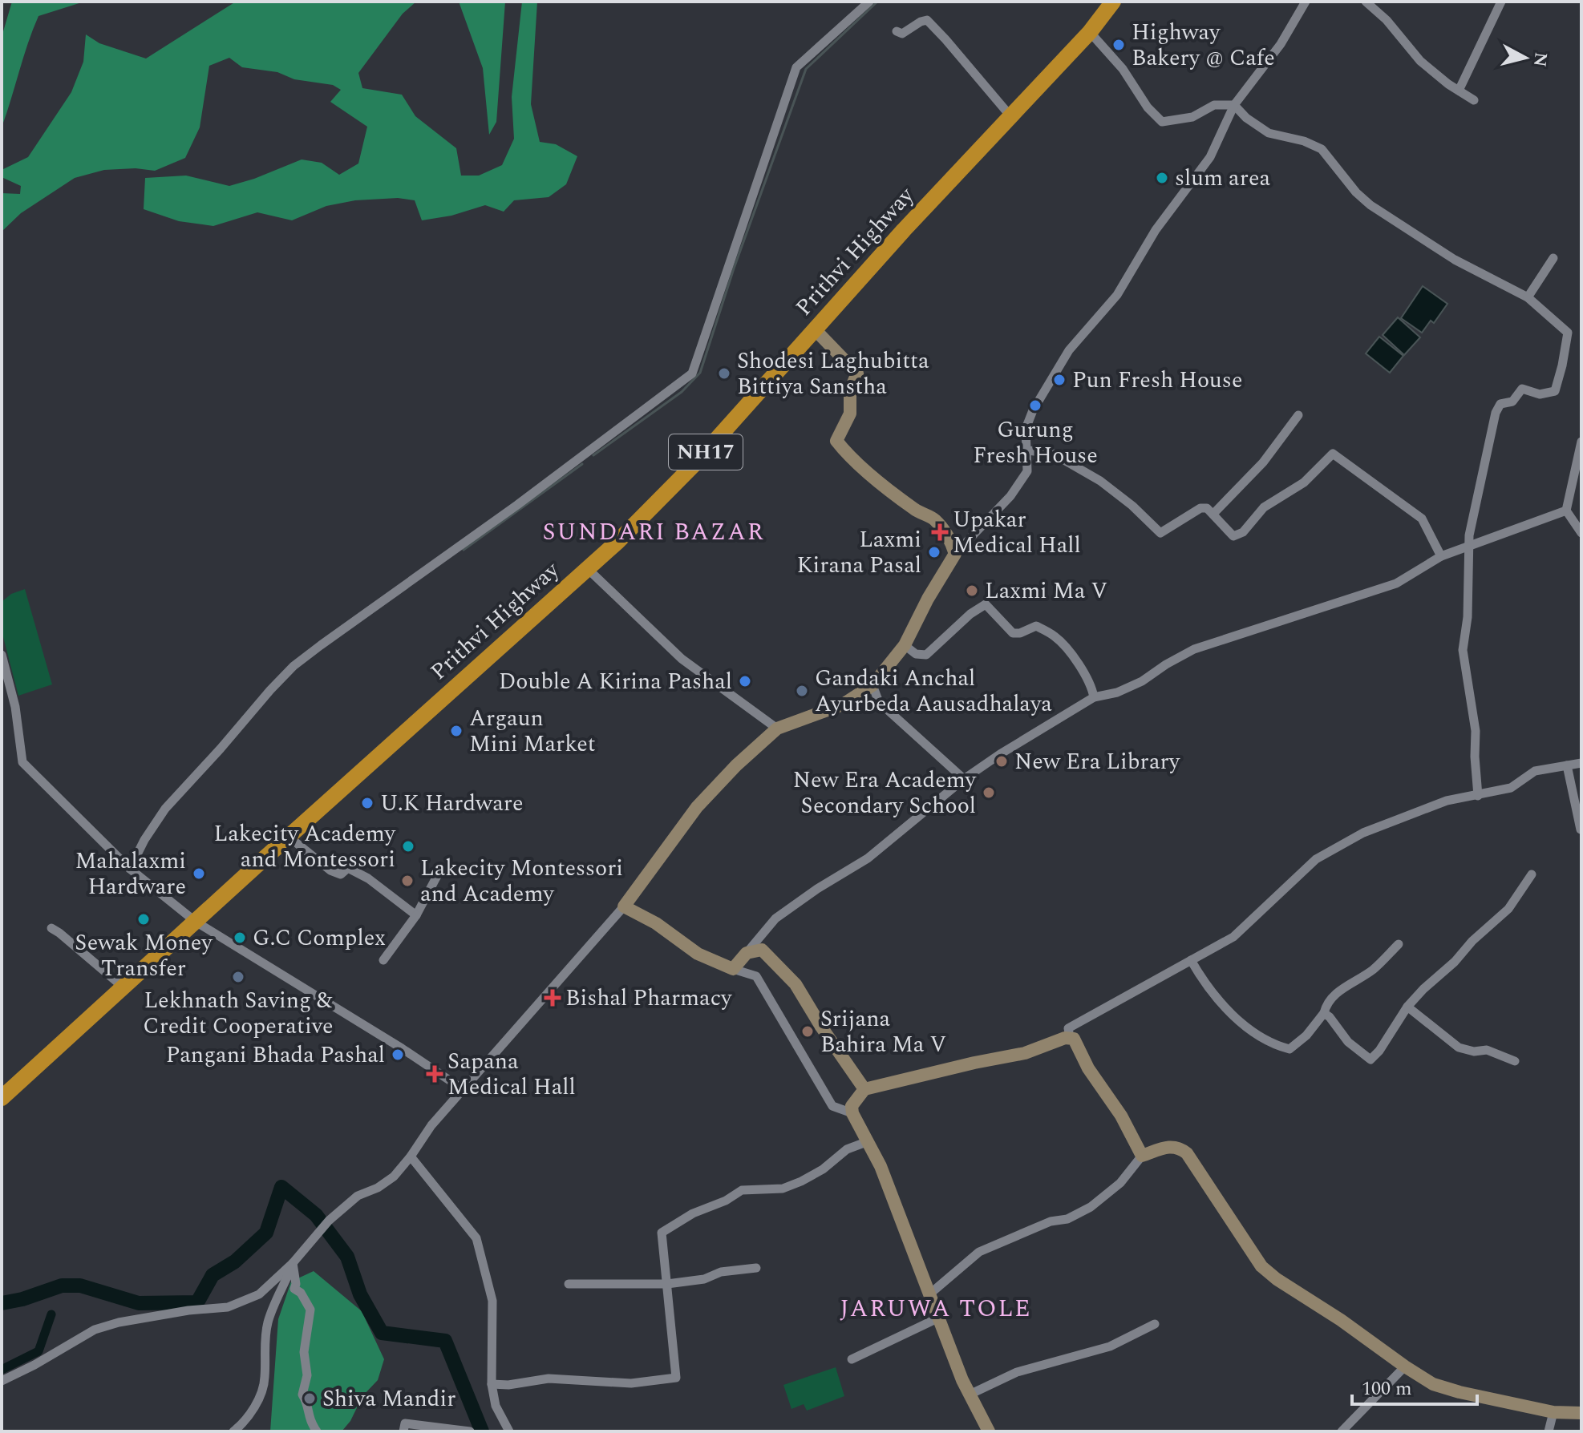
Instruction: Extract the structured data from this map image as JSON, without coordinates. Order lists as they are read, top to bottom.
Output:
{
  "streets": {
    "highway": ["Prithvi Highway", "NH17"]
  },
  "districts": ["SUNDARI BAZAR", "JARUWA TOLE"],
  "places": {
    "other": [
      "Highway Bakery @ Cafe",
      "slum area",
      "Shodesi Laghubitta Bittiya Sanstha",
      "Pun Fresh House",
      "Gurung Fresh House",
      "Laxmi Kirana Pasal",
      "Laxmi Ma V",
      "Double A Kirina Pashal",
      "Gandaki Anchal Ayurbeda Aausadhalaya",
      "Argaun Mini Market",
      "New Era Library",
      "New Era Academy Secondary School",
      "U.K Hardware",
      "Lakecity Academy and Montessori",
      "Mahalaxmi Hardware",
      "Lakecity Montessori and Academy",
      "Sewak Money Transfer",
      "G.C Complex",
      "Lekhnath Saving & Credit Cooperative",
      "Srijana Bahira Ma V",
      "Pangani Bhada Pashal",
      "Shiva Mandir"
    ],
    "health": ["Upakar Medical Hall", "Bishal Pharmacy", "Sapana Medical Hall"]
  },
  "scale_bar": "100 m",
  "north": "right"
}
